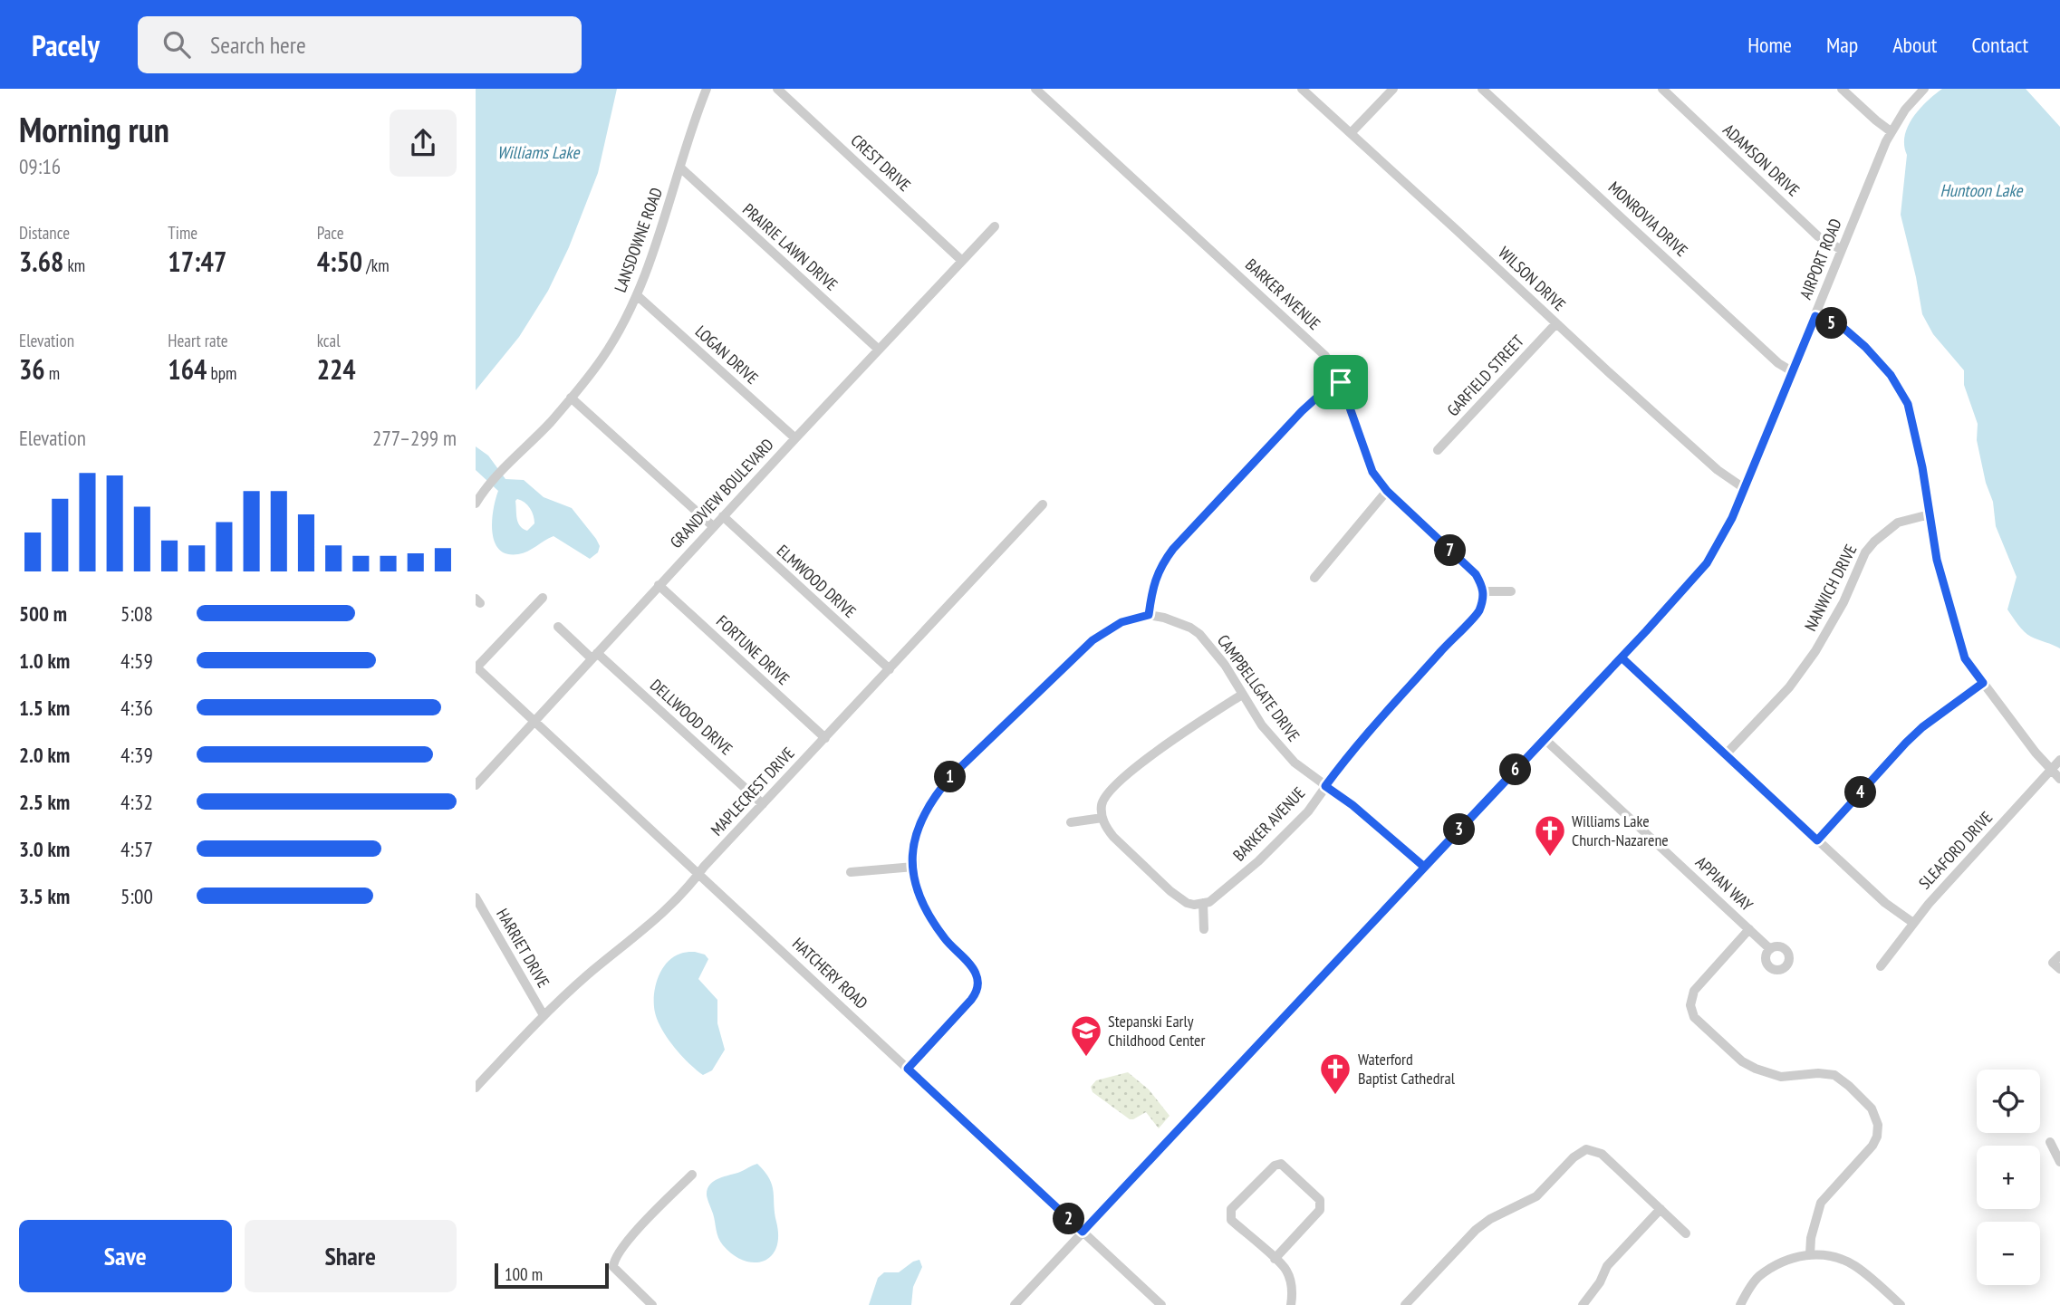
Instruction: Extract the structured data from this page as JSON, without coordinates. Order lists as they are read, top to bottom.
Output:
{
  "streets": {
    "street": [
      "ADAMSON DRIVE",
      "CREST DRIVE",
      "MONROVIA DRIVE",
      "LANSDOWNE ROAD",
      "PRAIRIE LAWN DRIVE",
      "AIRPORT ROAD",
      "WILSON DRIVE",
      "BARKER AVENUE",
      "LOGAN DRIVE",
      "GARFIELD STREET",
      "GRANDVIEW BOULEVARD",
      "ELMWOOD DRIVE",
      "NANWICH DRIVE",
      "FORTUNE DRIVE",
      "CAMPBELLGATE DRIVE",
      "DELLWOOD DRIVE",
      "MAPLECREST DRIVE",
      "SLEAFORD DRIVE",
      "APPIAN WAY",
      "HARRIET DRIVE",
      "HATCHERY ROAD"
    ]
  },
  "crossings": [
    ["ADAMSON DRIVE", "AIRPORT ROAD"],
    ["CREST DRIVE", "GRANDVIEW BOULEVARD"],
    ["MONROVIA DRIVE", "AIRPORT ROAD"],
    ["LANSDOWNE ROAD", "PRAIRIE LAWN DRIVE"],
    ["LANSDOWNE ROAD", "LOGAN DRIVE"],
    ["PRAIRIE LAWN DRIVE", "GRANDVIEW BOULEVARD"],
    ["AIRPORT ROAD", "WILSON DRIVE"],
    ["AIRPORT ROAD", "CAMPBELLGATE DRIVE"],
    ["AIRPORT ROAD", "APPIAN WAY"],
    ["AIRPORT ROAD", "HATCHERY ROAD"],
    ["WILSON DRIVE", "GARFIELD STREET"],
    ["BARKER AVENUE", "CAMPBELLGATE DRIVE"],
    ["LOGAN DRIVE", "GRANDVIEW BOULEVARD"],
    ["GRANDVIEW BOULEVARD", "ELMWOOD DRIVE"],
    ["GRANDVIEW BOULEVARD", "FORTUNE DRIVE"],
    ["GRANDVIEW BOULEVARD", "DELLWOOD DRIVE"],
    ["GRANDVIEW BOULEVARD", "HATCHERY ROAD"],
    ["ELMWOOD DRIVE", "MAPLECREST DRIVE"],
    ["FORTUNE DRIVE", "MAPLECREST DRIVE"],
    ["DELLWOOD DRIVE", "MAPLECREST DRIVE"],
    ["MAPLECREST DRIVE", "HARRIET DRIVE"],
    ["MAPLECREST DRIVE", "HATCHERY ROAD"]
  ],
  "water": ["Williams Lake", "Huntoon Lake"],
  "places": {
    "church": ["Williams Lake Church-Nazarene", "Waterford Baptist Cathedral"],
    "school or university": ["Stepanski Early Childhood Center"]
  },
  "scale_bar": "100 m",
  "page": {
    "header": "Pacely",
    "search": "Search here",
    "nav": [
      "Home",
      "Map",
      "About",
      "Contact"
    ],
    "heading": ["Morning run", "09:16"],
    "stats": [
      ["Distance", "3.68 km"],
      ["Time", "17:47"],
      ["Pace", "4:50 /km"],
      ["Elevation", "36 m"],
      ["Heart rate", "164 bpm"],
      ["kcal", "224"]
    ],
    "pins": [
      "5",
      "7",
      "6",
      "1",
      "4",
      "3",
      "2"
    ],
    "chart": ["Elevation", "277–299 m"],
    "list": [
      {
        "name": "500 m",
        "note": "5:08"
      },
      {
        "name": "1.0 km",
        "note": "4:59"
      },
      {
        "name": "1.5 km",
        "note": "4:36"
      },
      {
        "name": "2.0 km",
        "note": "4:39"
      },
      {
        "name": "2.5 km",
        "note": "4:32"
      },
      {
        "name": "3.0 km",
        "note": "4:57"
      },
      {
        "name": "3.5 km",
        "note": "5:00"
      }
    ],
    "map_buttons": ["+", "−"],
    "buttons": ["Save", "Share"],
    "scale": "100 m"
  }
}
